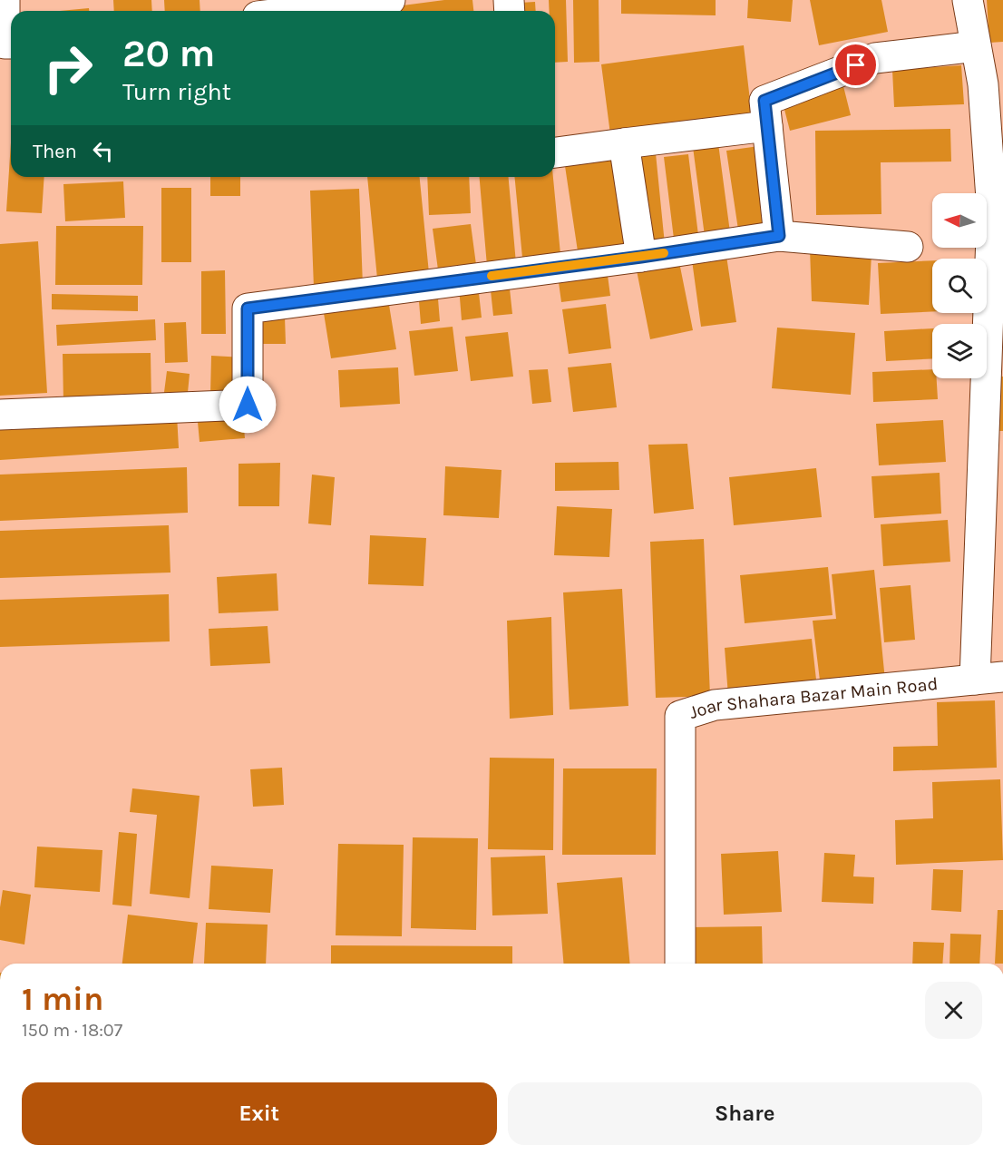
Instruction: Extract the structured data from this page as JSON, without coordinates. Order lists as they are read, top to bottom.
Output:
{
  "streets": {
    "street": ["Joar Shahara Bazar Main Road"]
  },
  "north": "left",
  "page": {
    "turn": ["20 m", "Turn right"],
    "then": "Then",
    "heading": ["1 min", "150 m · 18:07"],
    "buttons": ["Exit", "Share"]
  }
}
